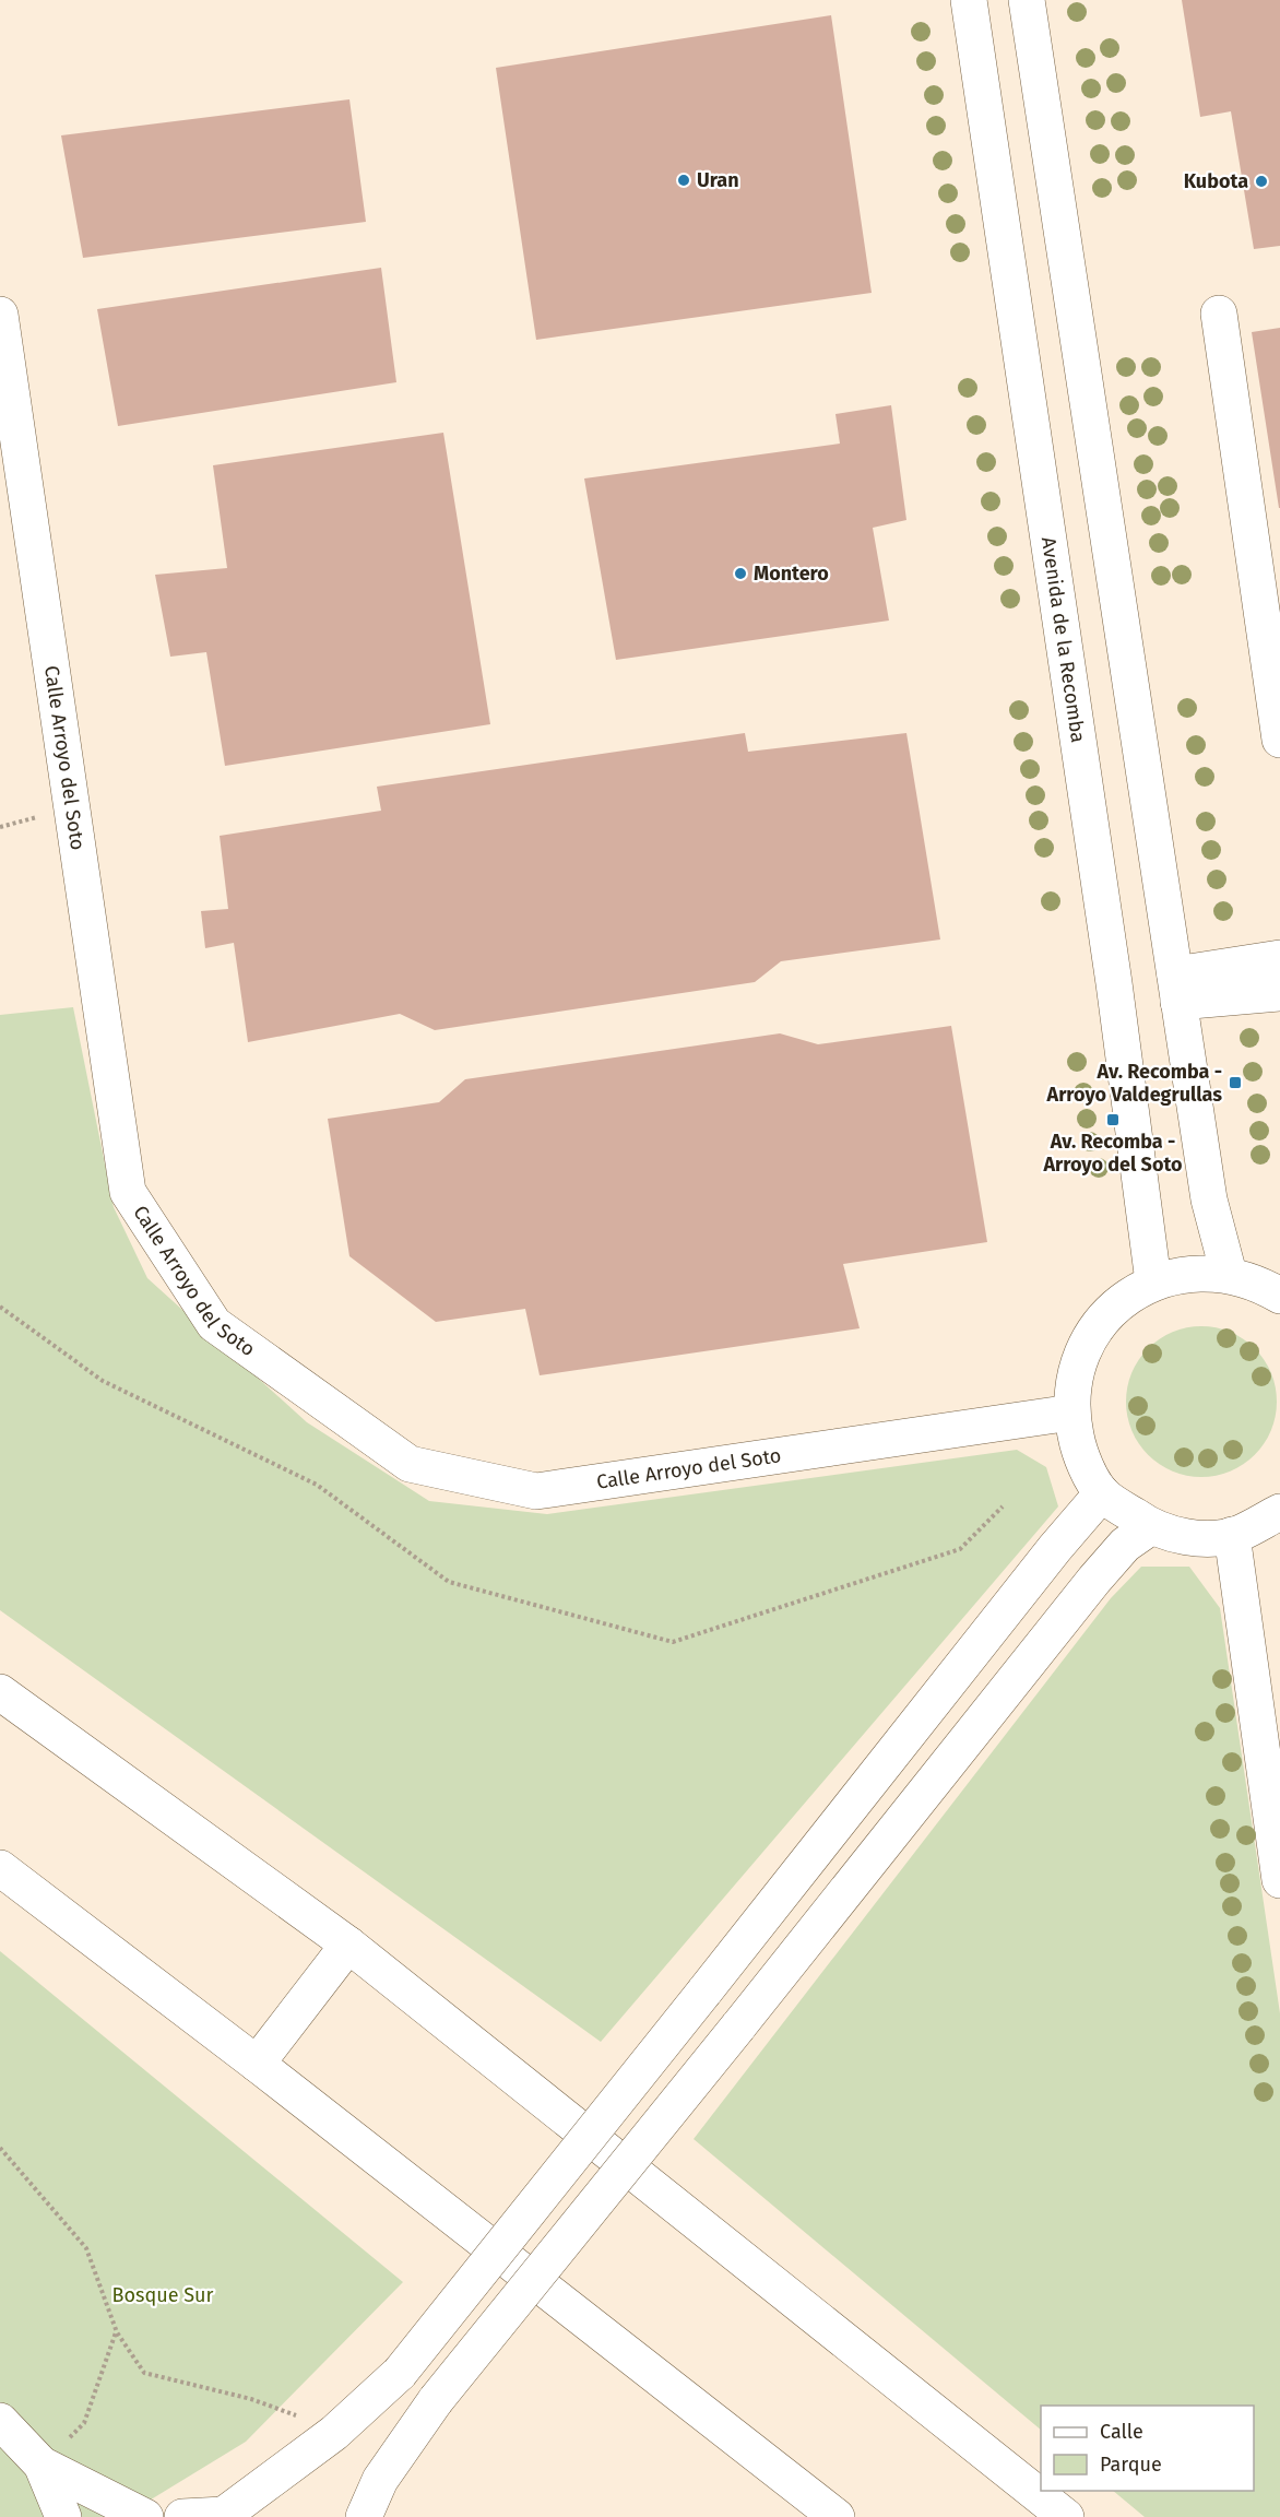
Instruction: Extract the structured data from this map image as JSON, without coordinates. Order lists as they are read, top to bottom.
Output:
{
  "streets": {
    "main road": ["Avenida de la Recomba", "Calle Arroyo del Soto"]
  },
  "parks": ["Bosque Sur"],
  "places": {
    "other": ["Uran", "Kubota", "Montero"],
    "transit": ["Av. Recomba - Arroyo Valdegrullas", "Av. Recomba - Arroyo del Soto"]
  },
  "legend": ["Calle", "Parque"]
}
